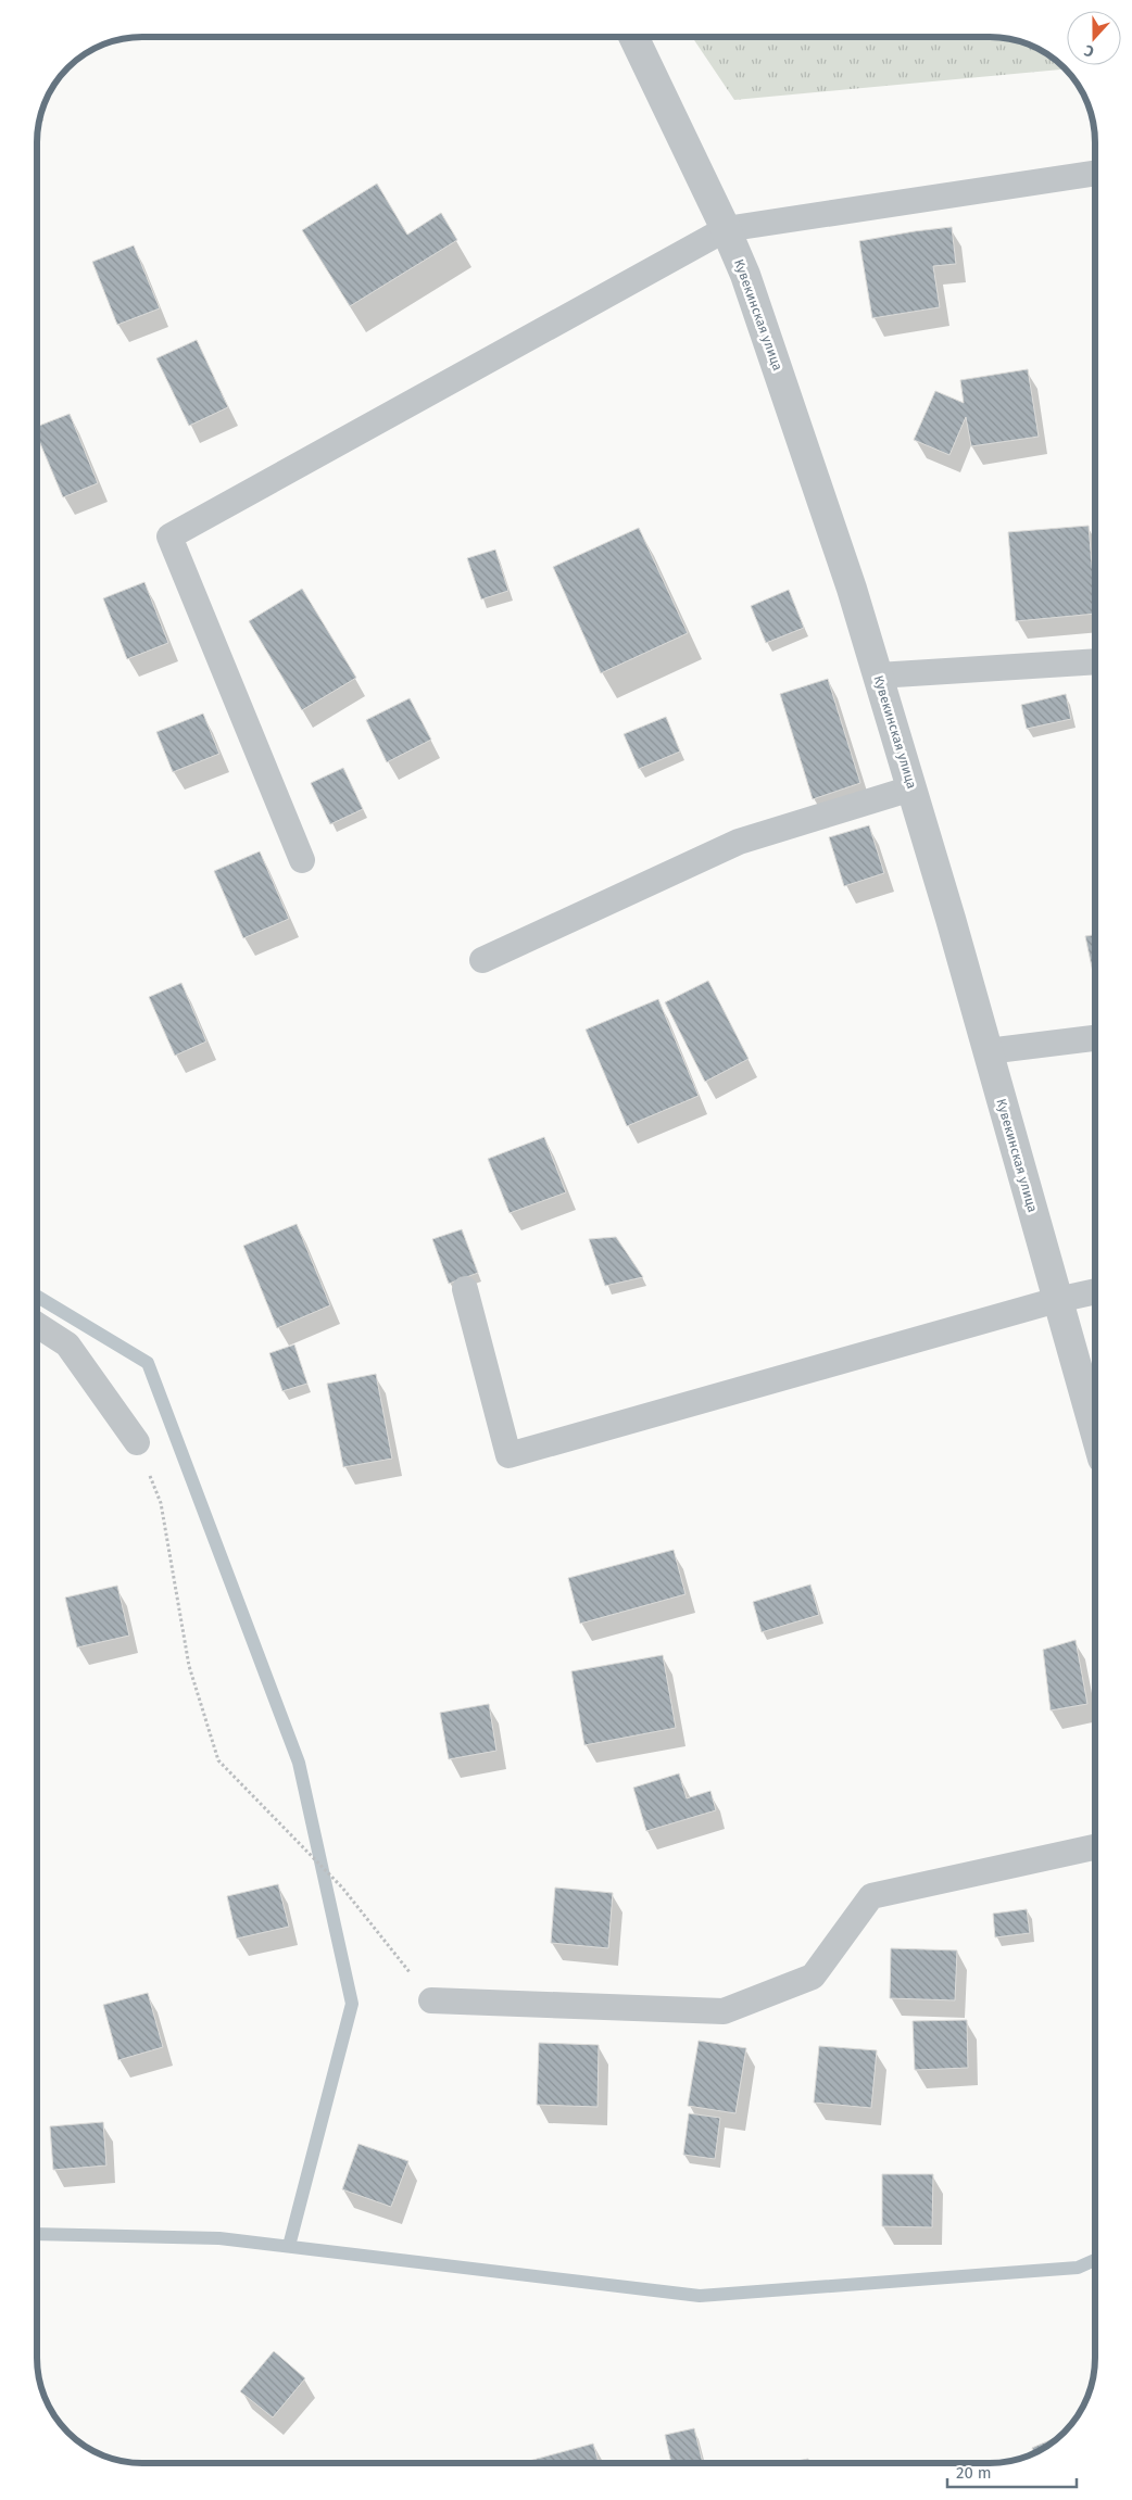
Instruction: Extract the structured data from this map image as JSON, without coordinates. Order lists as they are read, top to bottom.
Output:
{
  "streets": {
    "street": ["Кувекинская улица"]
  },
  "scale_bar": "20 m",
  "north": "bottom"
}
